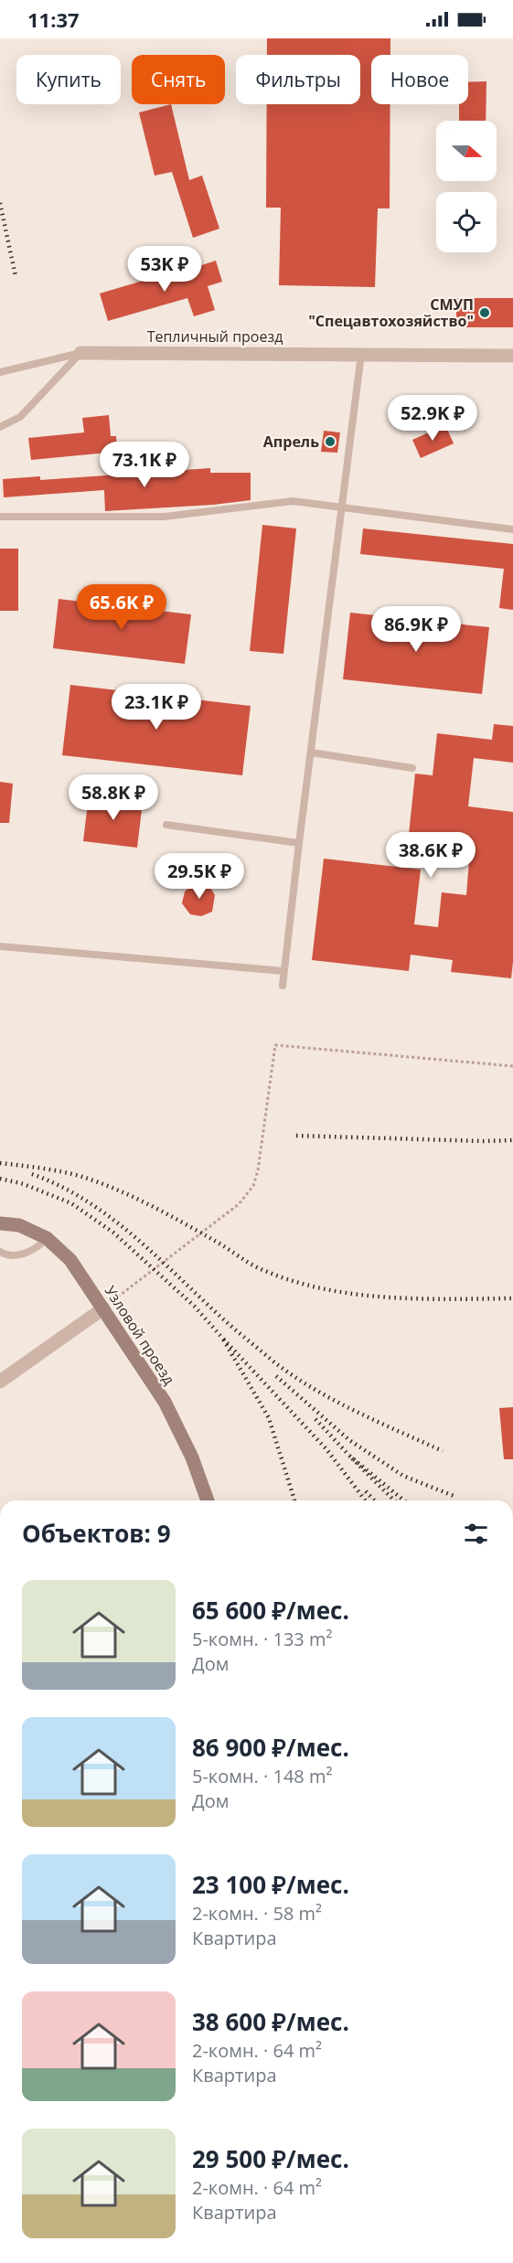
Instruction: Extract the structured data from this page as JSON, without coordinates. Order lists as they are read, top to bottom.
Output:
{
  "streets": {
    "street": ["Тепличный проезд", "Узловой проезд"]
  },
  "places": ["СМУП \"Спецавтохозяйство\"", "Апрель"],
  "north": "right",
  "page": {
    "status": "11:37",
    "chip": [
      "Купить",
      "Снять",
      "Фильтры",
      "Новое"
    ],
    "price": [
      "53K ₽",
      "52.9K ₽",
      "73.1K ₽",
      "65.6K ₽",
      "86.9K ₽",
      "23.1K ₽",
      "58.8K ₽",
      "38.6K ₽",
      "29.5K ₽"
    ],
    "heading": "Объектов: 9",
    "list": [
      {
        "name": "65 600 ₽/мес.",
        "note": "5-комн. · 133 m² · Дом"
      },
      {
        "name": "86 900 ₽/мес.",
        "note": "5-комн. · 148 m² · Дом"
      },
      {
        "name": "23 100 ₽/мес.",
        "note": "2-комн. · 58 m² · Квартира"
      },
      {
        "name": "38 600 ₽/мес.",
        "note": "2-комн. · 64 m² · Квартира"
      },
      {
        "name": "29 500 ₽/мес.",
        "note": "2-комн. · 64 m² · Квартира"
      }
    ]
  }
}
